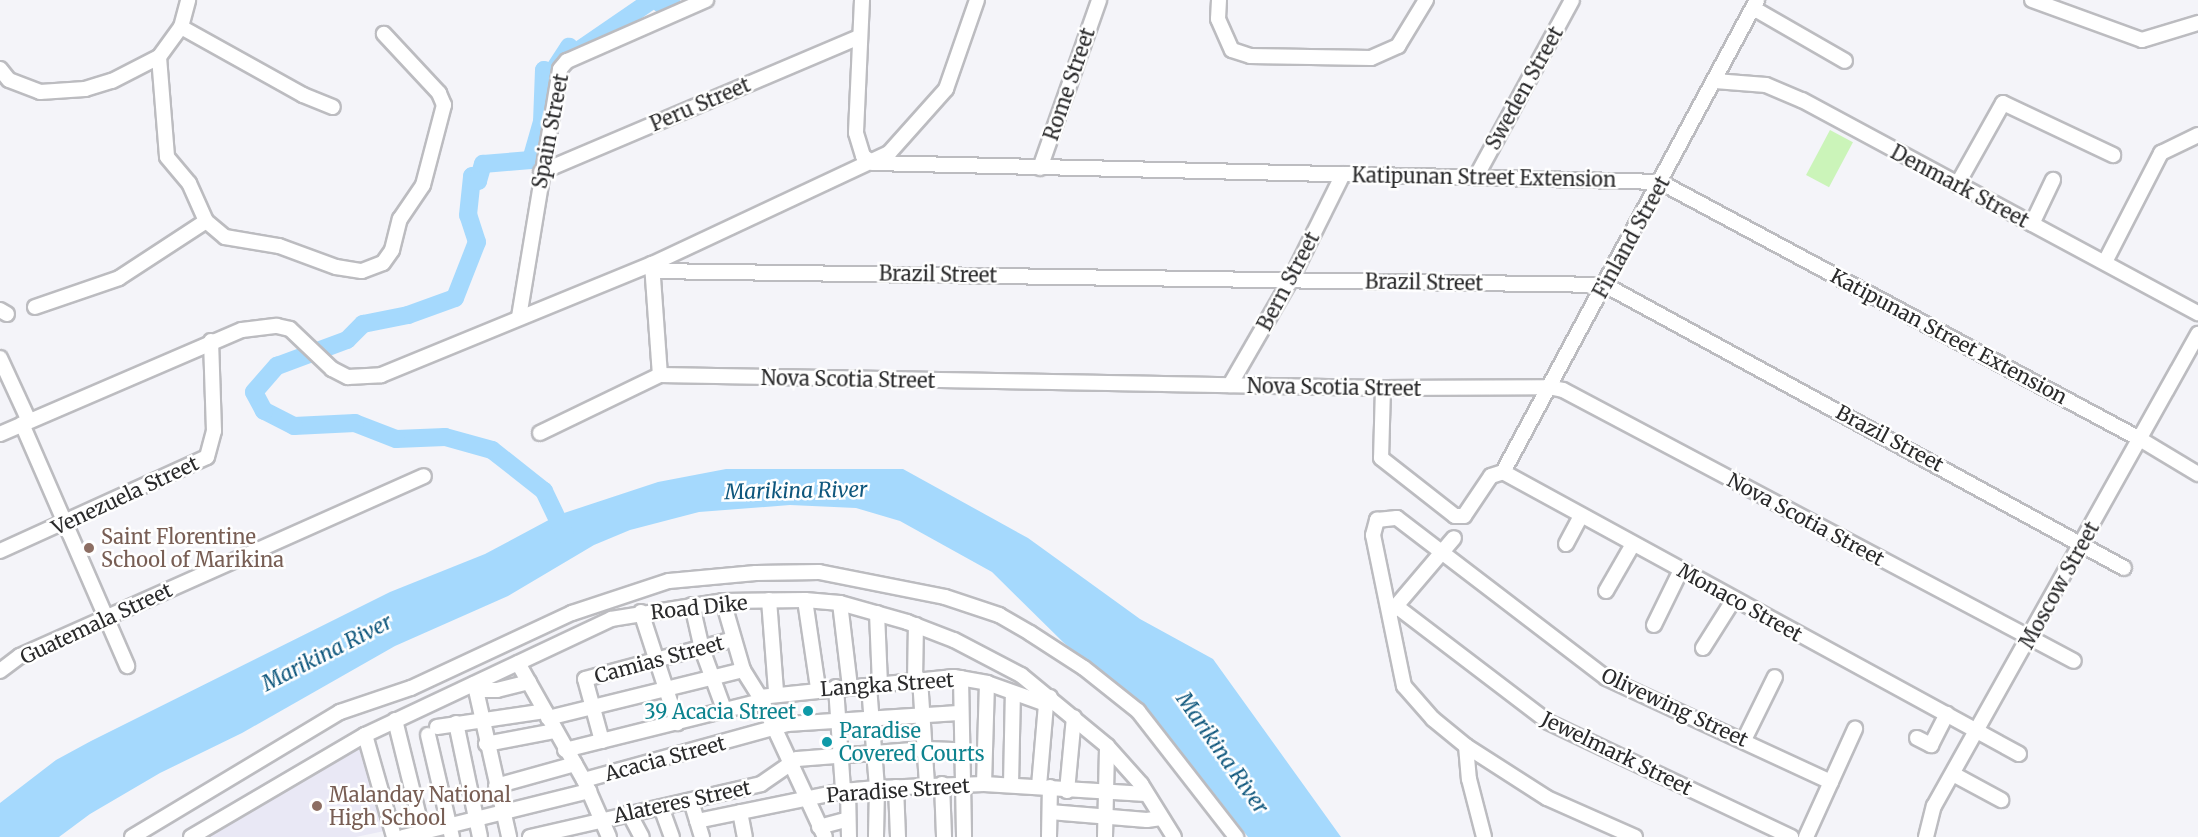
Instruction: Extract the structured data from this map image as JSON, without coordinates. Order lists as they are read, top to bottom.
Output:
{
  "streets": {
    "street": [
      "Rome Street",
      "Sweden Street",
      "Peru Street",
      "Spain Street",
      "Katipunan Street Extension",
      "Denmark Street",
      "Finland Street",
      "Brazil Street",
      "Bern Street",
      "Nova Scotia Street",
      "Venezuela Street",
      "Moscow Street",
      "Monaco Street",
      "Road Dike",
      "Guatemala Street",
      "Camias Street",
      "Langka Street",
      "Olivewing Street",
      "Jewelmark Street",
      "Acacia Street",
      "Paradise Street",
      "Alateres Street"
    ]
  },
  "crossings": [
    ["Rome Street", "Katipunan Street Extension"],
    ["Sweden Street", "Katipunan Street Extension"],
    ["Peru Street", "Spain Street"],
    ["Katipunan Street Extension", "Finland Street"],
    ["Katipunan Street Extension", "Bern Street"],
    ["Katipunan Street Extension", "Moscow Street"],
    ["Denmark Street", "Finland Street"],
    ["Finland Street", "Brazil Street"],
    ["Finland Street", "Nova Scotia Street"],
    ["Finland Street", "Monaco Street"],
    ["Brazil Street", "Bern Street"],
    ["Brazil Street", "Moscow Street"],
    ["Bern Street", "Nova Scotia Street"],
    ["Nova Scotia Street", "Moscow Street"],
    ["Moscow Street", "Monaco Street"],
    ["Road Dike", "Langka Street"],
    ["Road Dike", "Paradise Street"],
    ["Olivewing Street", "Jewelmark Street"]
  ],
  "water": ["Marikina River"],
  "places": [
    "Saint Florentine School of Marikina",
    "39 Acacia Street",
    "Paradise Covered Courts",
    "Malanday National High School"
  ]
}
